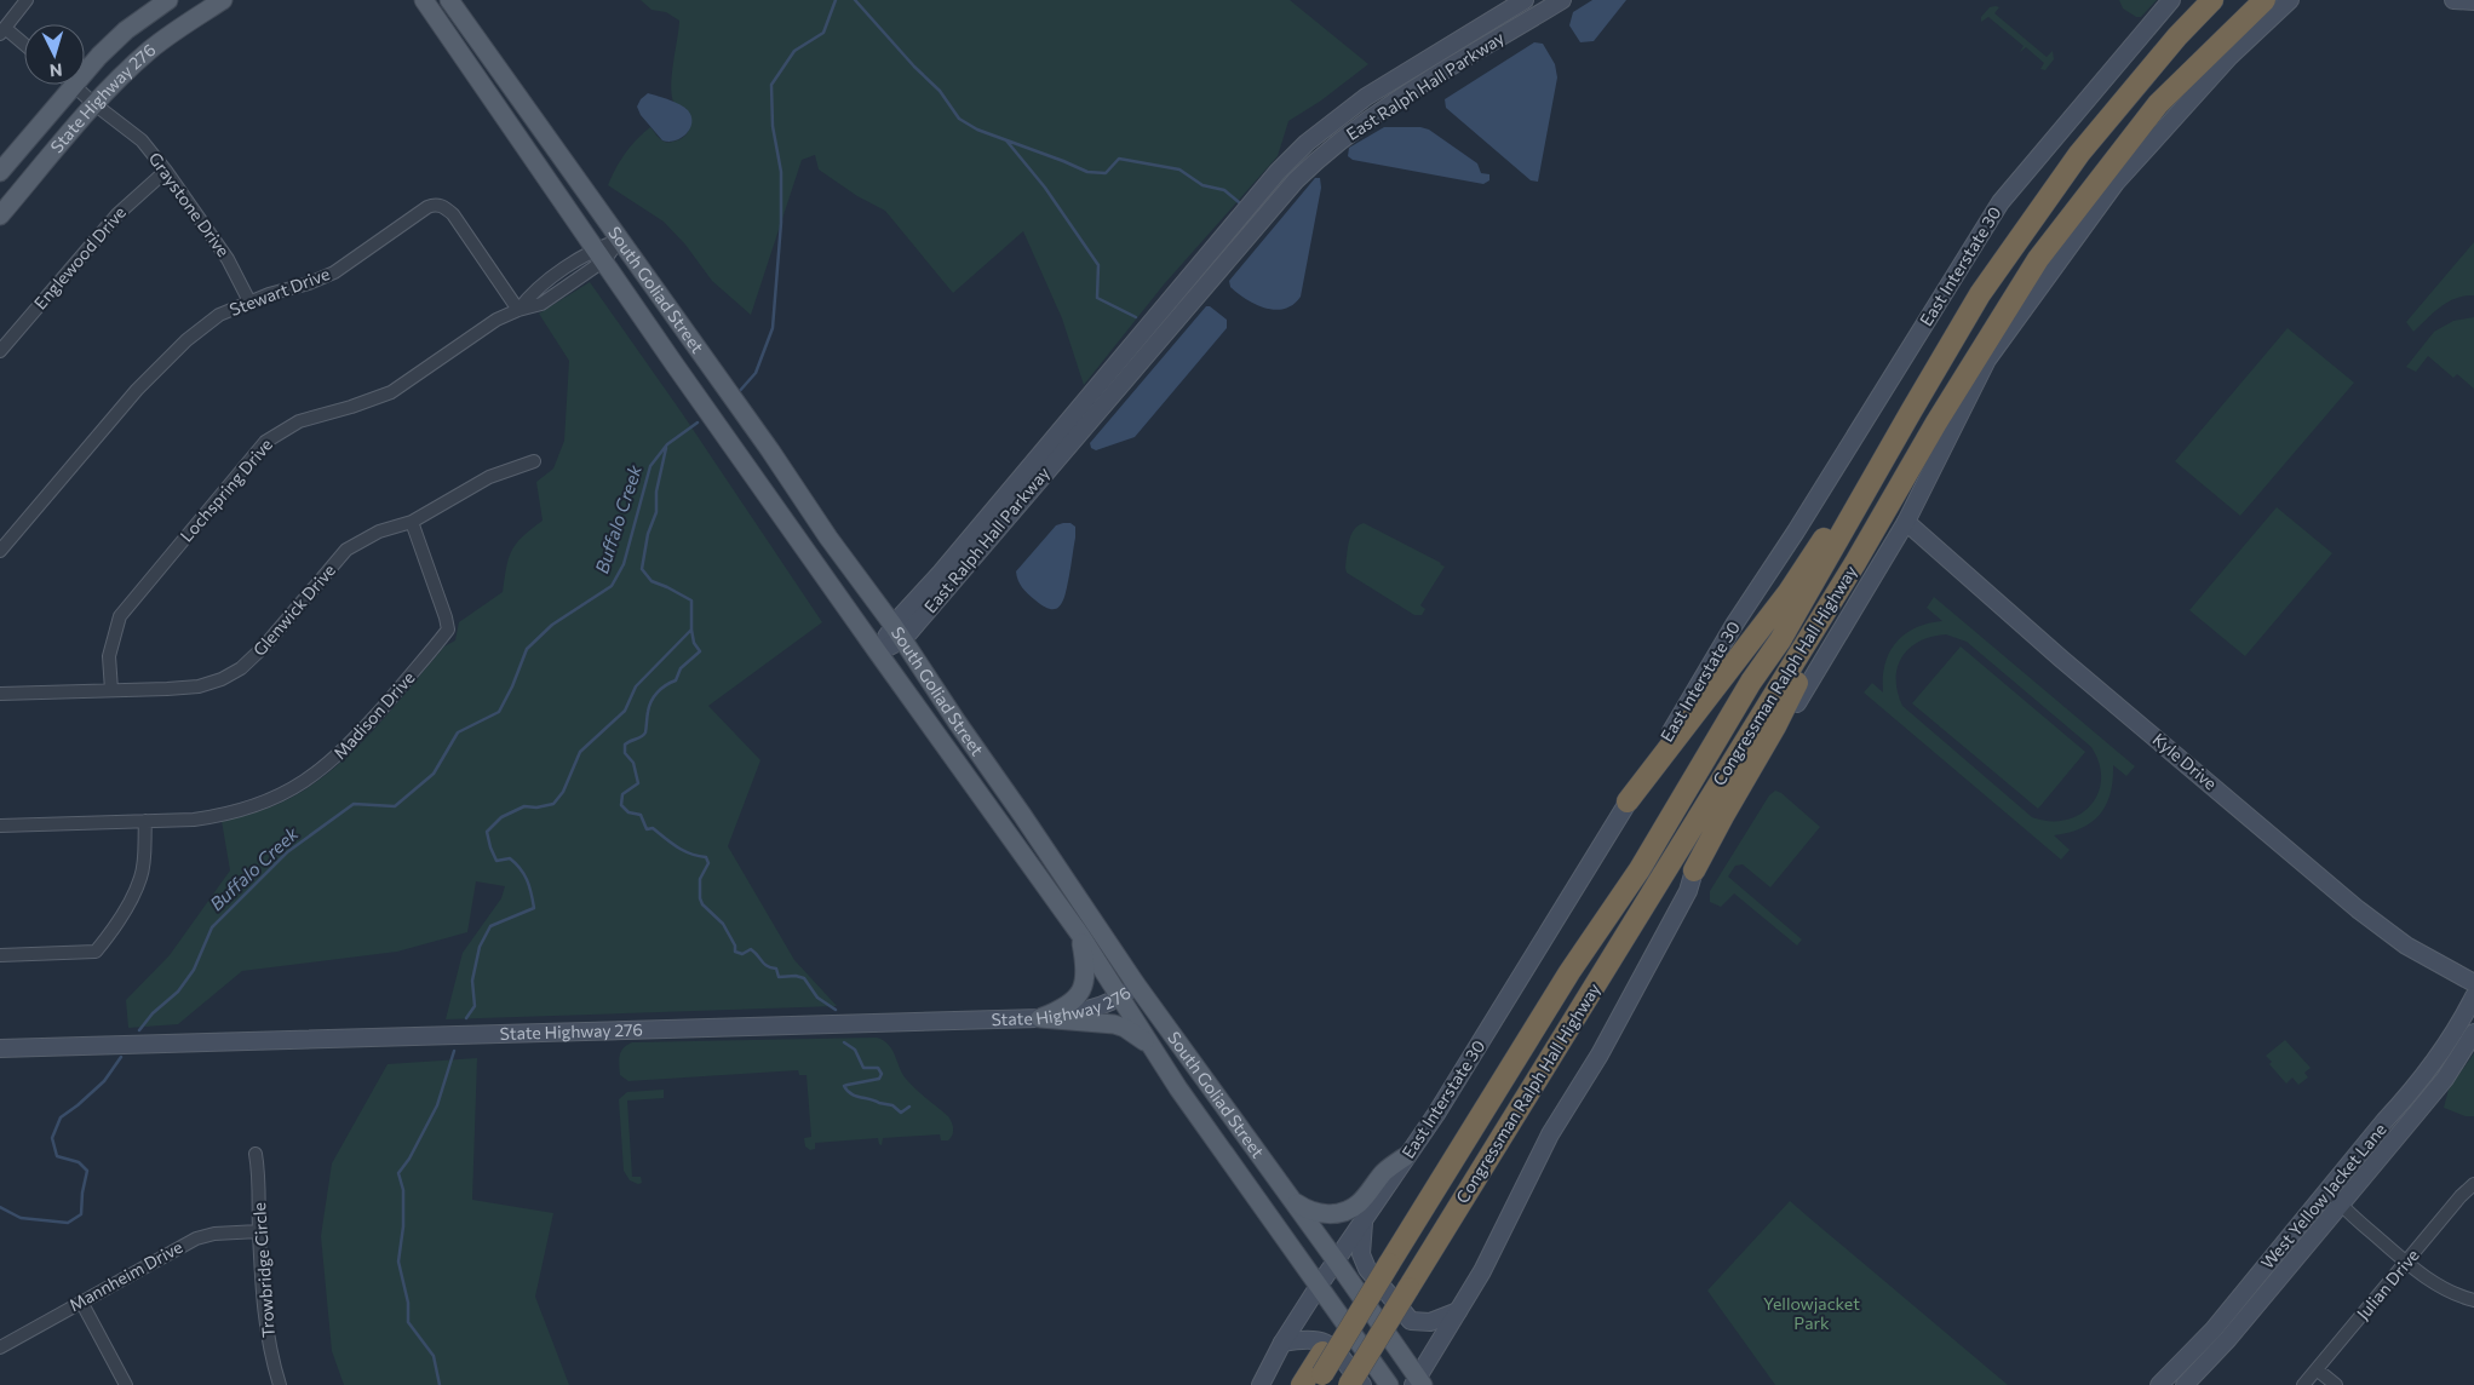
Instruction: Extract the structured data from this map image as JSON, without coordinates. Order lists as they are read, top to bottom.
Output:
{
  "streets": {
    "highway": ["Congressman Ralph Hall Highway"],
    "main road": [
      "East Ralph Hall Parkway",
      "State Highway 276",
      "East Interstate 30",
      "South Goliad Street",
      "Kyle Drive",
      "West Yellow Jacket Lane"
    ],
    "street": [
      "Graystone Drive",
      "Englewood Drive",
      "Stewart Drive",
      "Lochspring Drive",
      "Glenwick Drive",
      "Madison Drive",
      "Trowbridge Circle",
      "Mannheim Drive",
      "Julian Drive"
    ]
  },
  "crossings": [
    ["East Ralph Hall Parkway", "South Goliad Street"],
    ["State Highway 276", "Graystone Drive"],
    ["State Highway 276", "South Goliad Street"],
    ["Graystone Drive", "Englewood Drive"],
    ["Graystone Drive", "Stewart Drive"],
    ["East Interstate 30", "South Goliad Street"],
    ["South Goliad Street", "Lochspring Drive"],
    ["Stewart Drive", "Lochspring Drive"],
    ["Lochspring Drive", "Glenwick Drive"],
    ["Glenwick Drive", "Madison Drive"],
    ["Trowbridge Circle", "Mannheim Drive"]
  ],
  "water": ["Buffalo Creek"],
  "parks": ["Yellowjacket Park"],
  "north": "bottom"
}
